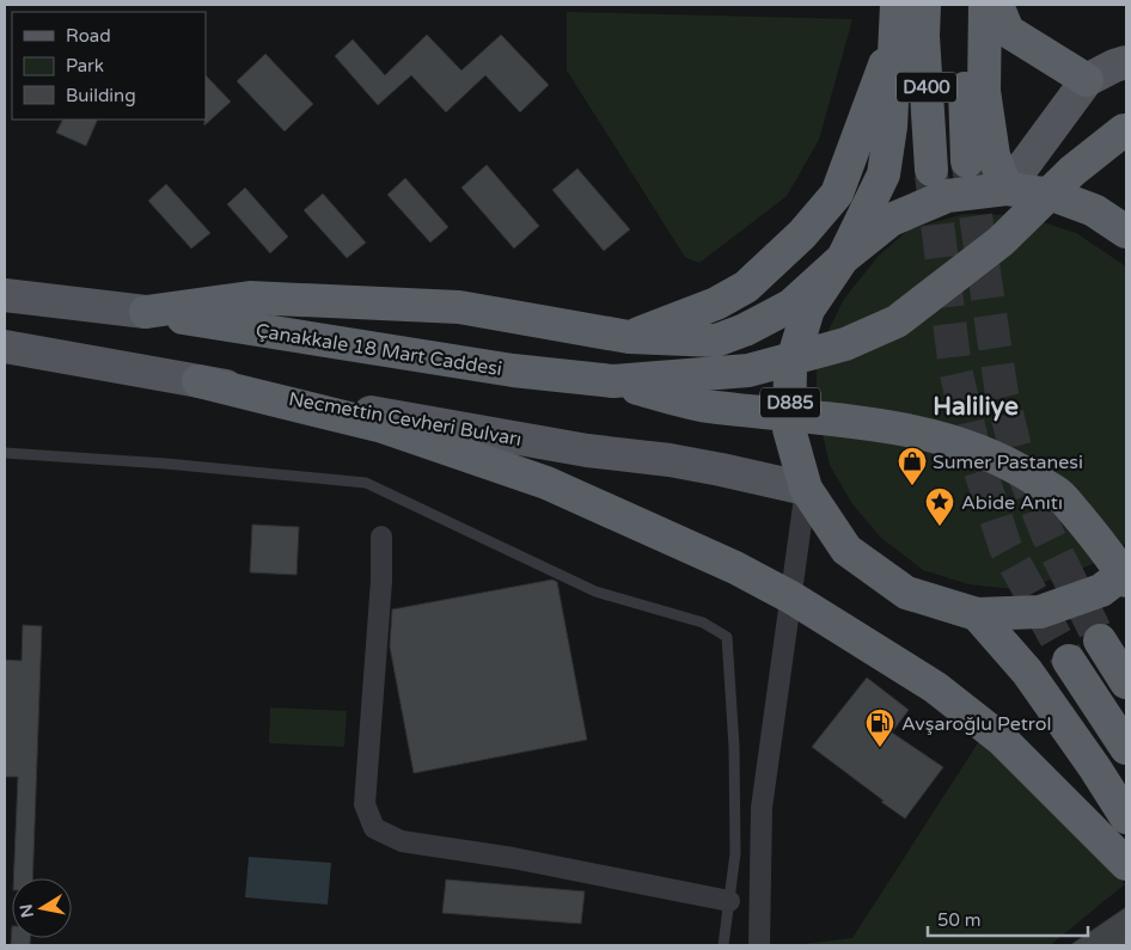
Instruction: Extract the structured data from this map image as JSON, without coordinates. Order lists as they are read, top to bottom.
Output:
{
  "streets": {
    "highway": ["D400", "Çanakkale 18 Mart Caddesi", "D885"],
    "main road": ["Necmettin Cevheri Bulvarı"]
  },
  "crossings": [
    ["D885", "Necmettin Cevheri Bulvarı"]
  ],
  "districts": ["Haliliye"],
  "places": {
    "shop": ["Sumer Pastanesi"],
    "place": ["Abide Anıtı"],
    "fuel station": ["Avşaroğlu Petrol"]
  },
  "legend": ["Road", "Park", "Building"],
  "scale_bar": "50 m",
  "north": "left"
}
